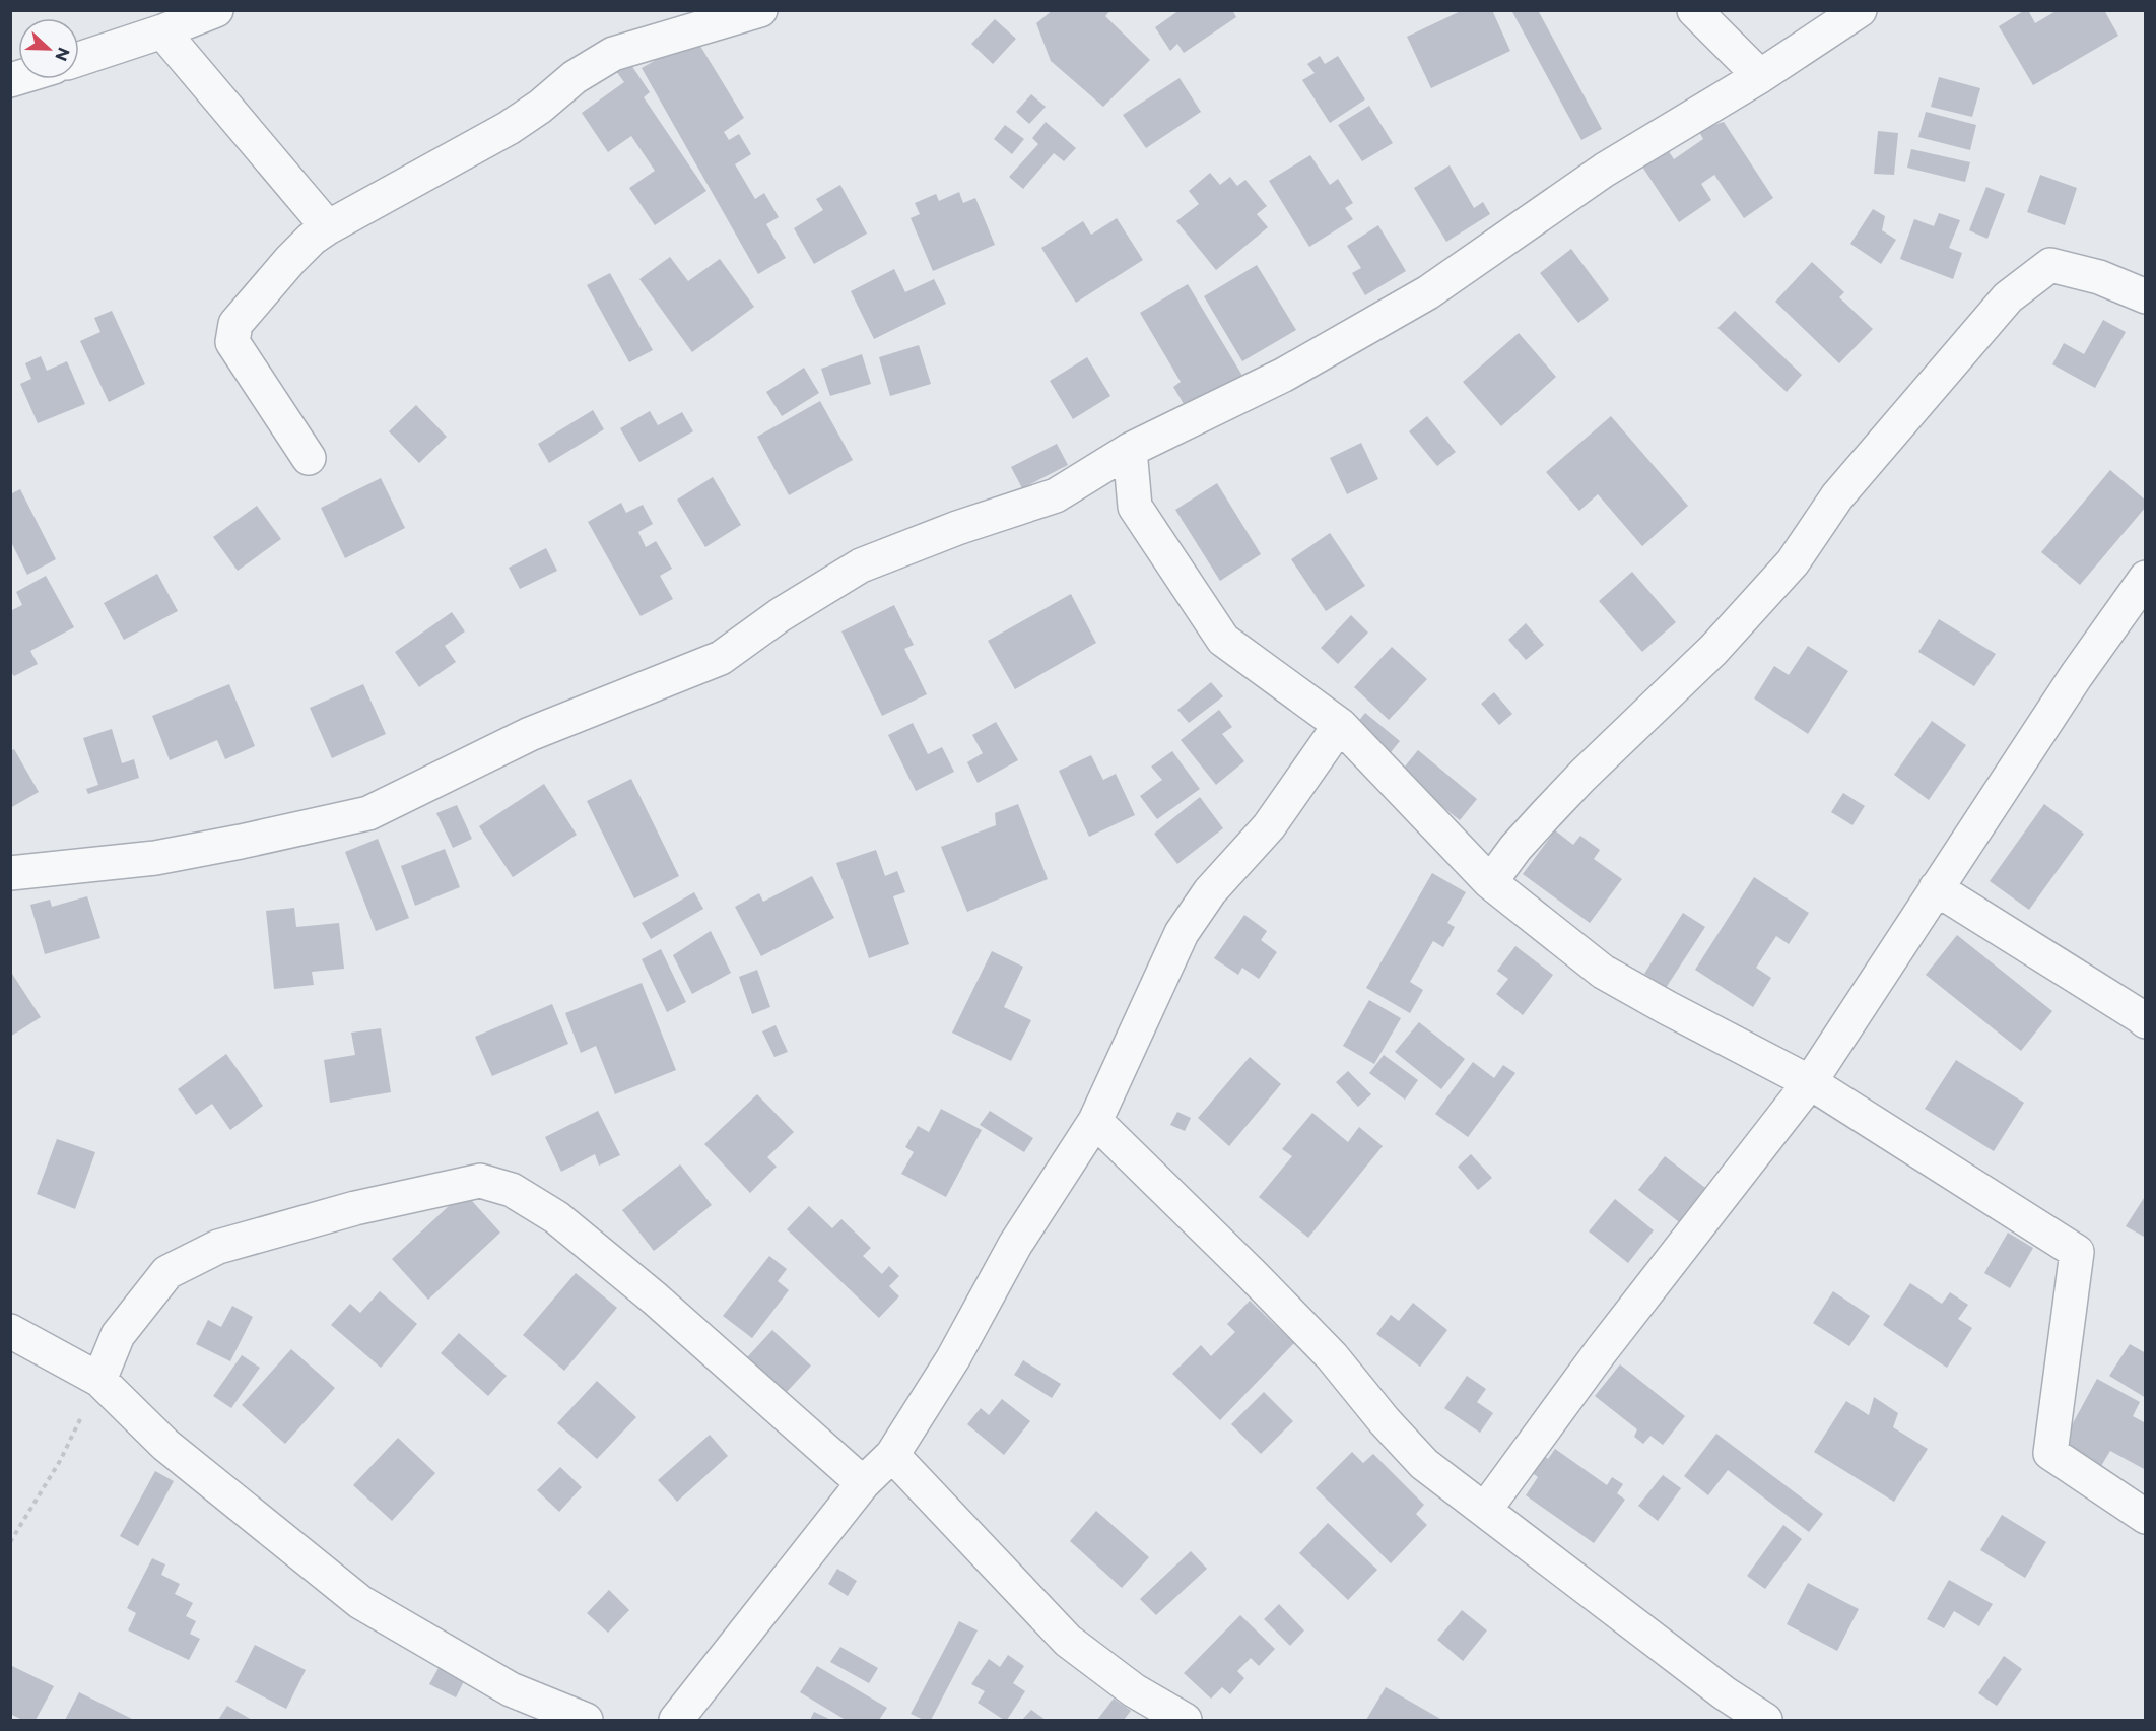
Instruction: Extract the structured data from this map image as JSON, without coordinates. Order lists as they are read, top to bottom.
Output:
{
  "north": "right"
}
